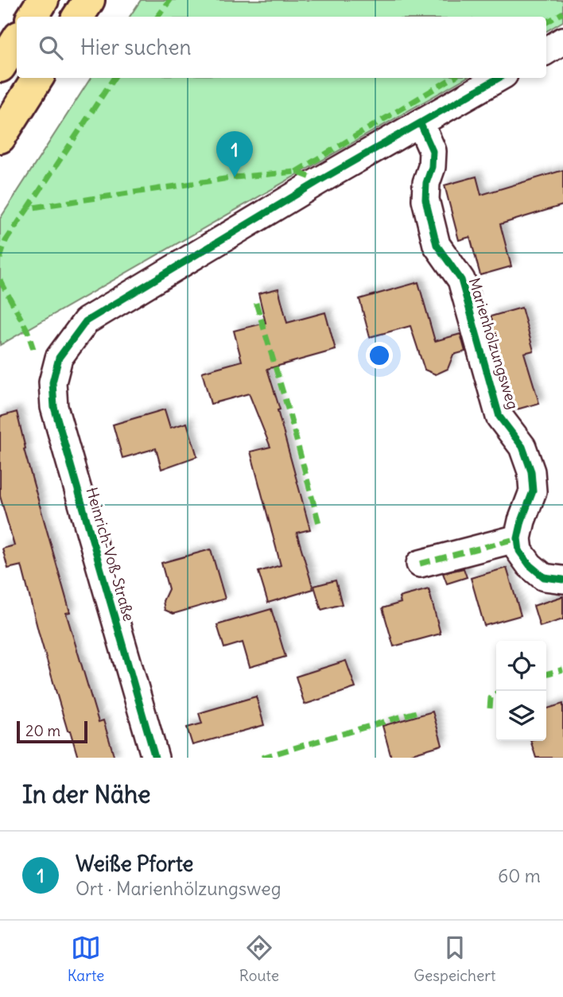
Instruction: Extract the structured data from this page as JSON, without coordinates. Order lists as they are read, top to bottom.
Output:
{
  "streets": {
    "street": ["Marienhölzungsweg", "Heinrich-Voß-Straße"]
  },
  "crossings": [
    ["Marienhölzungsweg", "Heinrich-Voß-Straße"]
  ],
  "scale_bar": "20 m",
  "page": {
    "search": "Hier suchen",
    "pins": "1",
    "scale": "20 m",
    "heading": "In der Nähe",
    "list": [
      {
        "mark": "1",
        "name": "Weiße Pforte",
        "note": "Ort · Marienhölzungsweg",
        "value": "60 m"
      }
    ],
    "nav": ["Karte", "Route", "Gespeichert"]
  }
}
